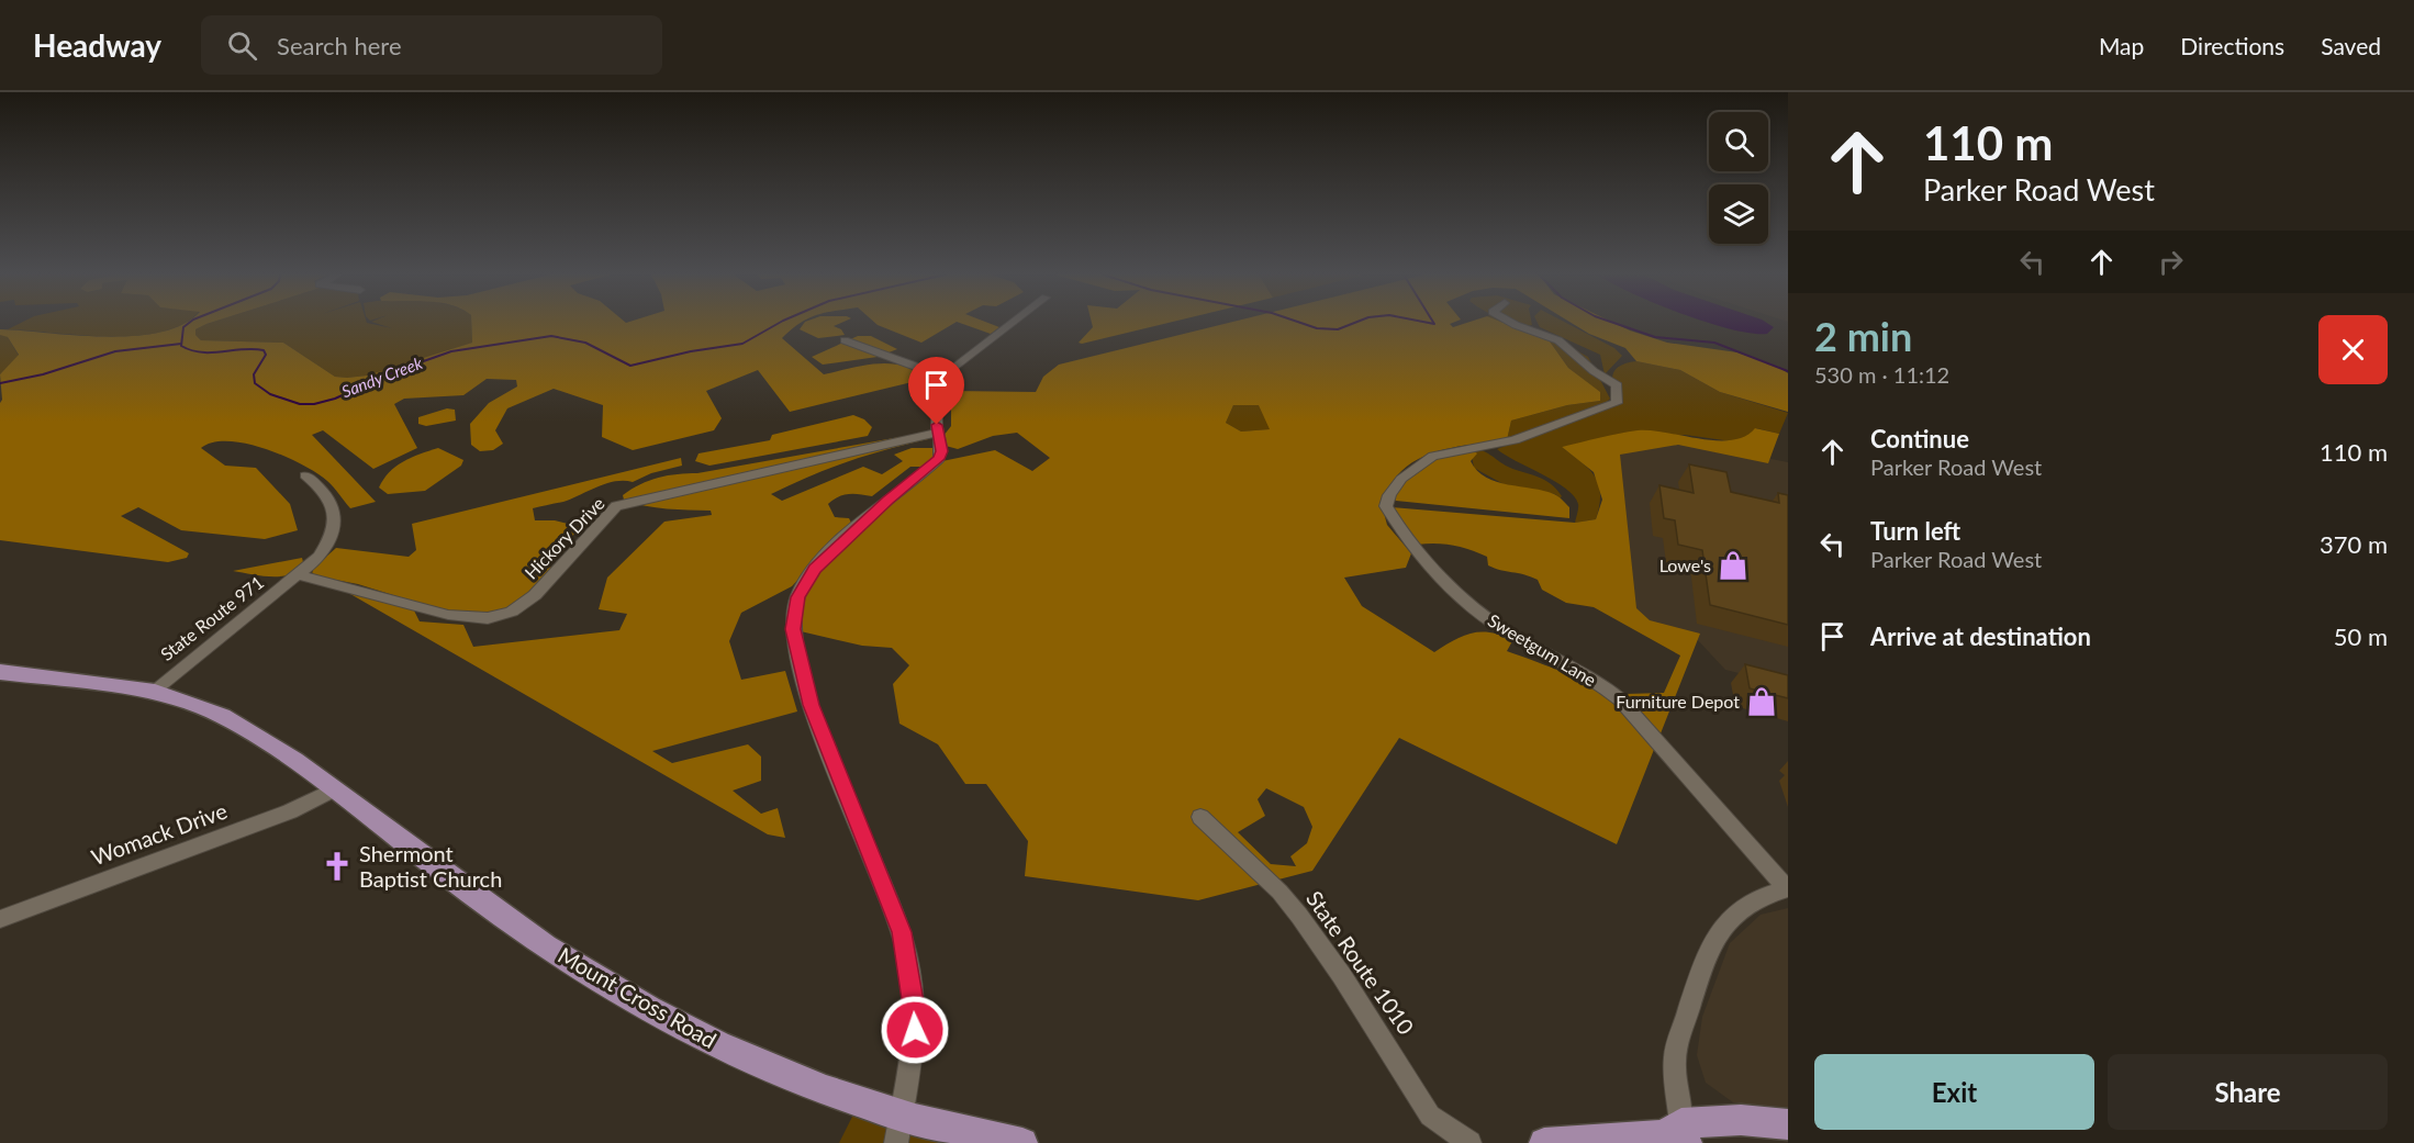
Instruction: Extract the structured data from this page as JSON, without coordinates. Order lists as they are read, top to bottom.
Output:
{
  "streets": {
    "main road": ["Mount Cross Road"],
    "street": [
      "Hickory Drive",
      "State Route 971",
      "Sweetgum Lane",
      "Womack Drive",
      "State Route 1010"
    ]
  },
  "crossings": [
    ["Hickory Drive", "State Route 971"],
    ["State Route 971", "Mount Cross Road"],
    ["Womack Drive", "Mount Cross Road"]
  ],
  "water": ["Sandy Creek"],
  "places": {
    "shop": ["Lowe's", "Furniture Depot"],
    "church": ["Shermont Baptist Church"]
  },
  "page": {
    "header": "Headway",
    "search": "Search here",
    "nav": ["Map", "Directions", "Saved"],
    "turn": ["110 m", "Parker Road West"],
    "heading": ["2 min", "530 m · 11:12"],
    "list": [
      {
        "name": "Continue",
        "note": "Parker Road West",
        "value": "110 m"
      },
      {
        "name": "Turn left",
        "note": "Parker Road West",
        "value": "370 m"
      },
      {
        "name": "Arrive at destination",
        "value": "50 m"
      }
    ],
    "buttons": ["Exit", "Share"]
  }
}
